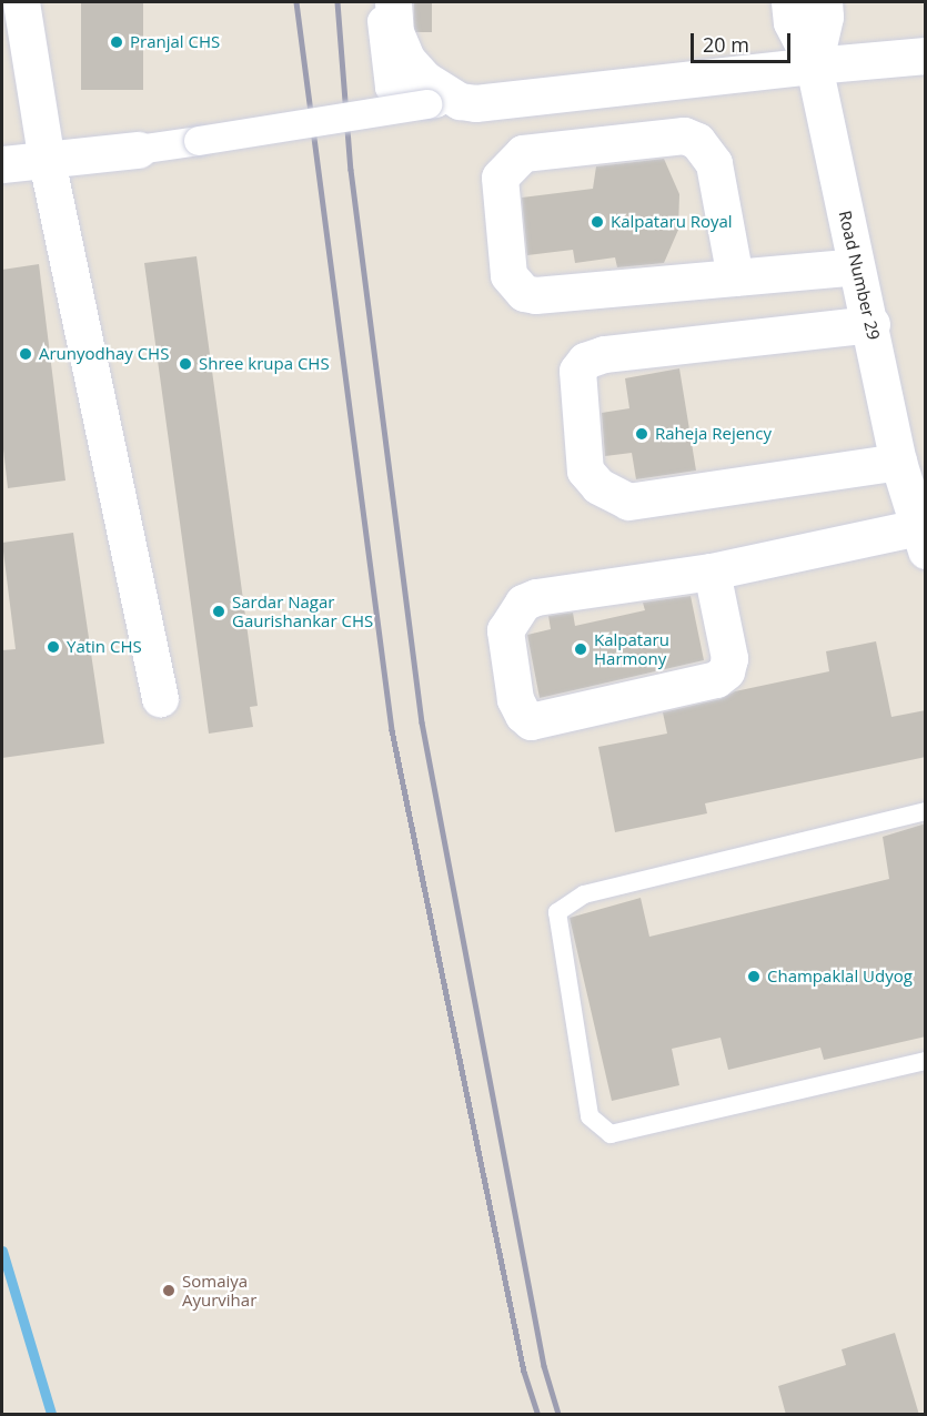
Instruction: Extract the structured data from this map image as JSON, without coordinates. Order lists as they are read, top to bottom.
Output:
{
  "streets": {
    "street": ["Road Number 29"]
  },
  "places": [
    "Pranjal CHS",
    "Kalpataru Royal",
    "Arunyodhay CHS",
    "Shree krupa CHS",
    "Raheja Rejency",
    "Sardar Nagar Gaurishankar CHS",
    "Yatin CHS",
    "Kalpataru Harmony",
    "Champaklal Udyog",
    "Somaiya Ayurvihar"
  ],
  "scale_bar": "20 m"
}
